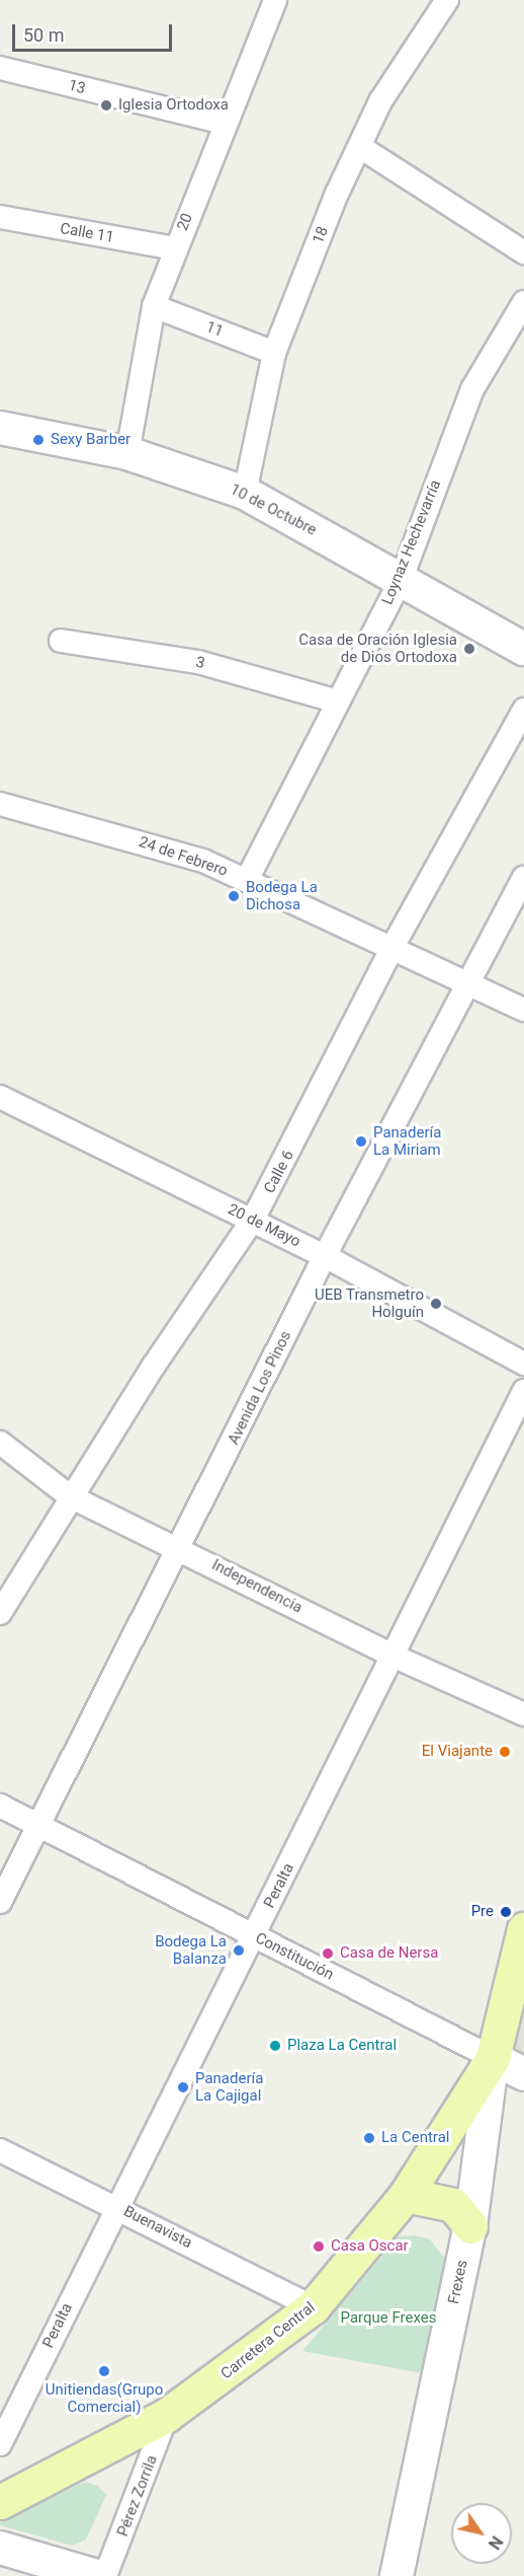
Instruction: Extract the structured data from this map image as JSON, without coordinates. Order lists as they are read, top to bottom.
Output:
{
  "streets": {
    "main road": ["Carretera Central"],
    "street": [
      "13",
      "20",
      "Calle 11",
      "18",
      "11",
      "10 de Octubre",
      "Loynaz Hechevarría",
      "3",
      "24 de Febrero",
      "Calle 6",
      "20 de Mayo",
      "Avenida Los Pinos",
      "Independencia",
      "Peralta",
      "Constitución",
      "Buenavista",
      "Frexes",
      "Pérez Zorrila"
    ]
  },
  "crossings": [
    ["13", "20"],
    ["20", "Calle 11"],
    ["20", "11"],
    ["20", "10 de Octubre"],
    ["18", "11"],
    ["18", "10 de Octubre"],
    ["10 de Octubre", "Loynaz Hechevarría"],
    ["Loynaz Hechevarría", "3"],
    ["Loynaz Hechevarría", "24 de Febrero"],
    ["24 de Febrero", "Calle 6"],
    ["24 de Febrero", "Avenida Los Pinos"],
    ["Calle 6", "20 de Mayo"],
    ["Calle 6", "Independencia"],
    ["20 de Mayo", "Avenida Los Pinos"],
    ["Avenida Los Pinos", "Independencia"],
    ["Avenida Los Pinos", "Constitución"],
    ["Independencia", "Peralta"],
    ["Peralta", "Constitución"],
    ["Peralta", "Buenavista"],
    ["Constitución", "Frexes"],
    ["Constitución", "Carretera Central"],
    ["Buenavista", "Carretera Central"],
    ["Frexes", "Carretera Central"],
    ["Carretera Central", "Pérez Zorrila"]
  ],
  "parks": ["Parque Frexes"],
  "places": [
    "Iglesia Ortodoxa",
    "Sexy Barber",
    "Casa de Oración Iglesia de Dios Ortodoxa",
    "Bodega La Dichosa",
    "Panadería La Miriam",
    "UEB Transmetro Holguín",
    "El Viajante",
    "Pre",
    "Bodega La Balanza",
    "Casa de Nersa",
    "Plaza La Central",
    "Panadería La Cajigal",
    "La Central",
    "Casa Oscar",
    "Unitiendas(Grupo Comercial)"
  ],
  "scale_bar": "50 m",
  "north": "bottom right"
}
